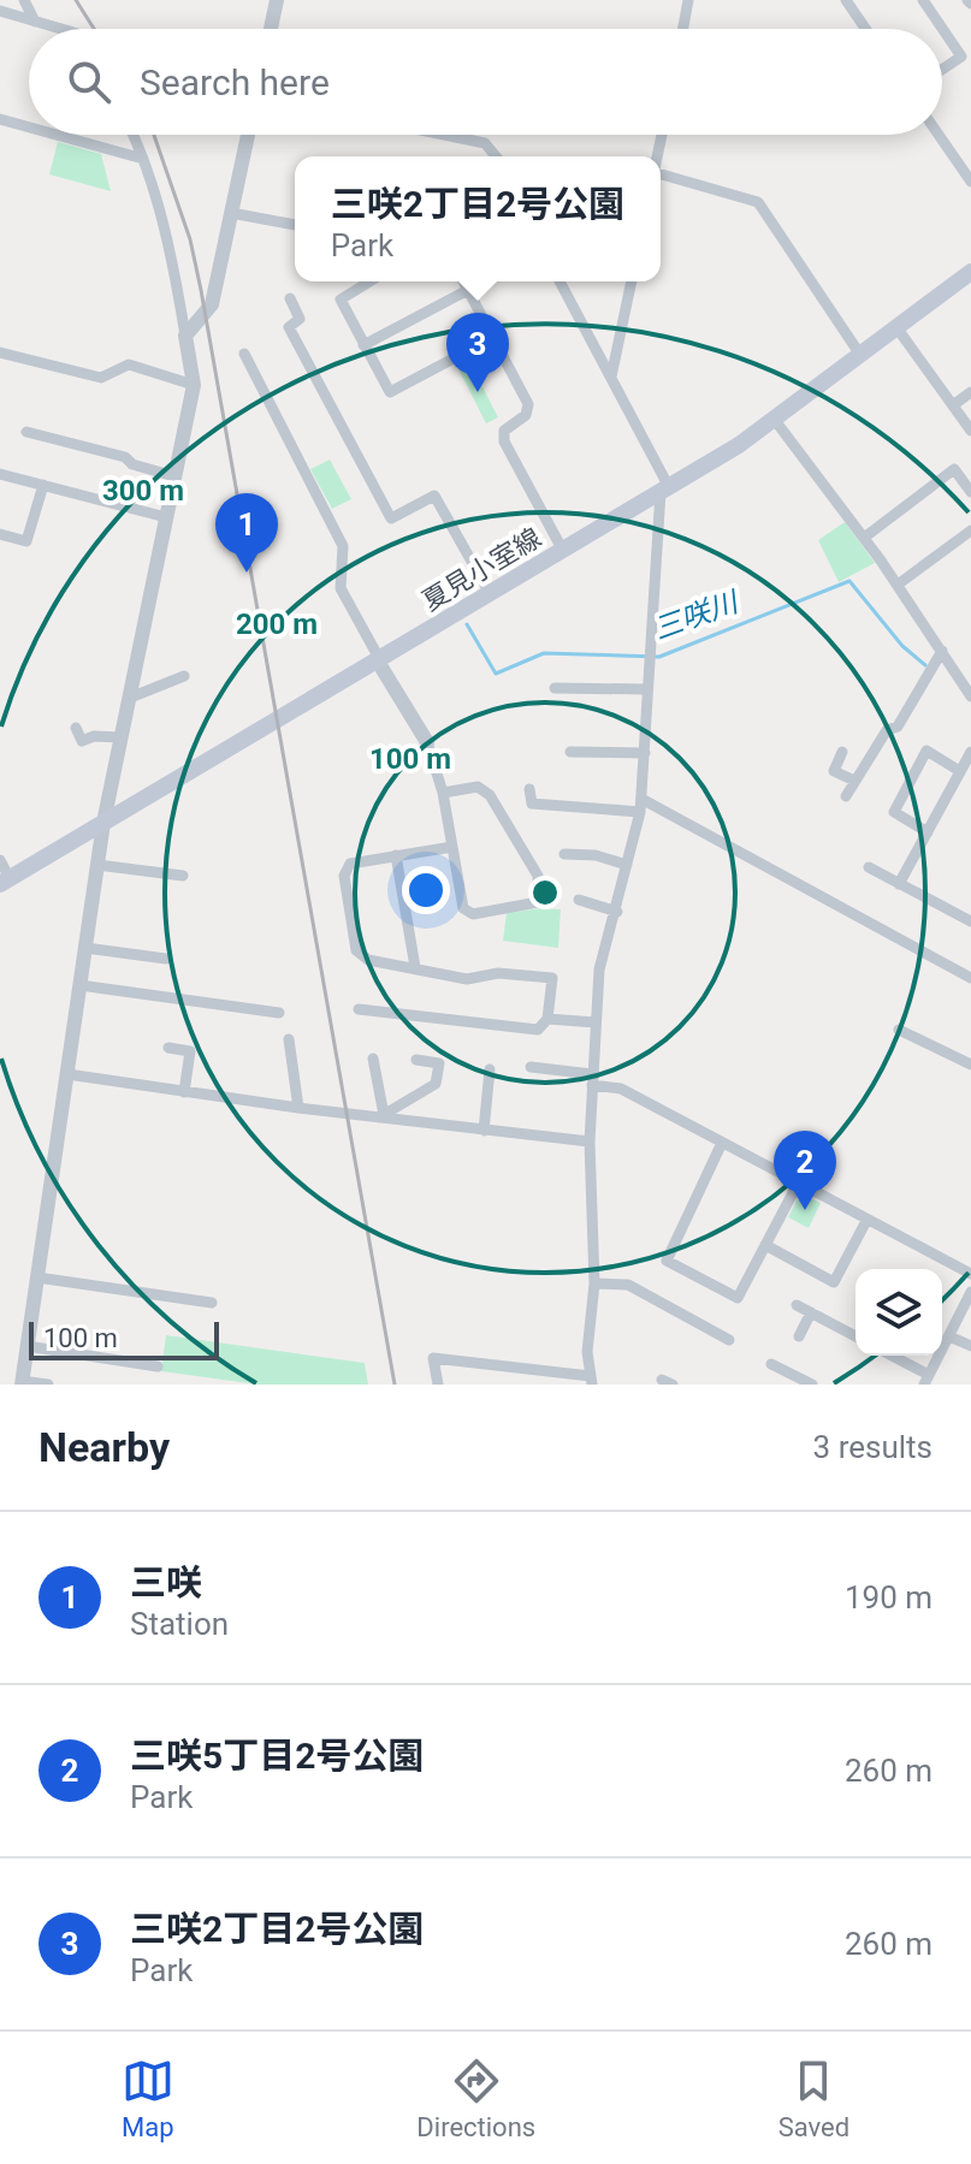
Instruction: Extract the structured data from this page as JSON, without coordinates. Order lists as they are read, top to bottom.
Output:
{
  "streets": {
    "main road": ["夏見小室線"]
  },
  "water": ["三咲川"],
  "scale_bar": "100 m",
  "page": {
    "search": "Search here",
    "popup": ["三咲2丁目2号公園", "Park"],
    "pins": ["3", "1", "2"],
    "scale": "100 m",
    "heading": ["Nearby", "3 results"],
    "list": [
      {
        "mark": "1",
        "name": "三咲",
        "note": "Station",
        "value": "190 m"
      },
      {
        "mark": "2",
        "name": "三咲5丁目2号公園",
        "note": "Park",
        "value": "260 m"
      },
      {
        "mark": "3",
        "name": "三咲2丁目2号公園",
        "note": "Park",
        "value": "260 m"
      }
    ],
    "nav": ["Map", "Directions", "Saved"]
  },
  "rings": ["300 m", "200 m", "100 m"]
}
